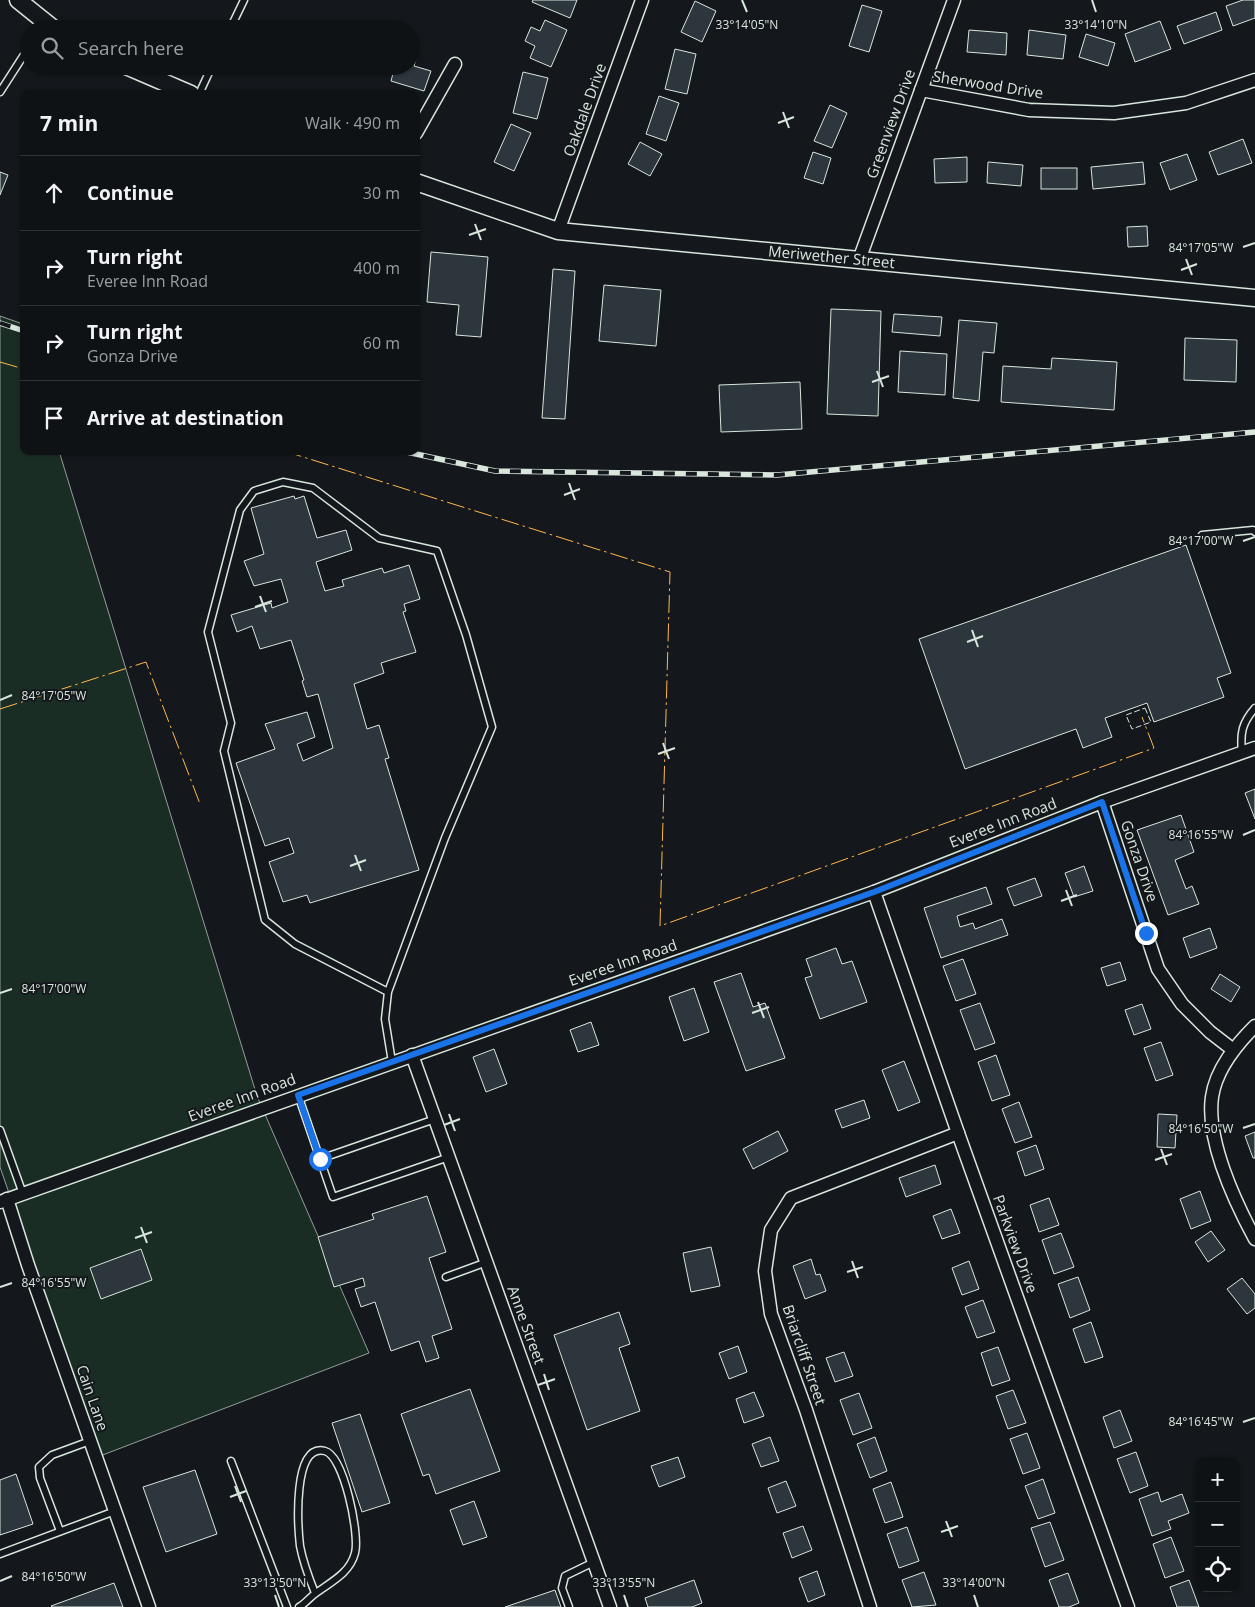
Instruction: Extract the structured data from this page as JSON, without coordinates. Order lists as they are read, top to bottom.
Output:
{
  "streets": {
    "street": [
      "Sherwood Drive",
      "Oakdale Drive",
      "Greenview Drive",
      "Meriwether Street",
      "Everee Inn Road",
      "Gonza Drive",
      "Parkview Drive",
      "Anne Street",
      "Briarcliff Street",
      "Cain Lane"
    ]
  },
  "crossings": [
    ["Sherwood Drive", "Greenview Drive"],
    ["Oakdale Drive", "Meriwether Street"],
    ["Greenview Drive", "Meriwether Street"],
    ["Everee Inn Road", "Gonza Drive"],
    ["Everee Inn Road", "Parkview Drive"],
    ["Everee Inn Road", "Anne Street"],
    ["Everee Inn Road", "Cain Lane"],
    ["Parkview Drive", "Briarcliff Street"]
  ],
  "page": {
    "search": "Search here",
    "heading": ["7 min", "Walk · 490 m"],
    "list": [
      ["Continue", "30 m"],
      ["Turn right", "Everee Inn Road", "400 m"],
      ["Turn right", "Gonza Drive", "60 m"],
      "Arrive at destination"
    ],
    "map_buttons": ["+", "−"]
  },
  "coordinates": [
    "33°14'05\"N",
    "33°14'10\"N",
    "84°17'05\"W",
    "84°17'00\"W",
    "84°16'55\"W",
    "84°16'50\"W",
    "84°16'45\"W",
    "33°13'50\"N",
    "33°13'55\"N",
    "33°14'00\"N"
  ]
}
